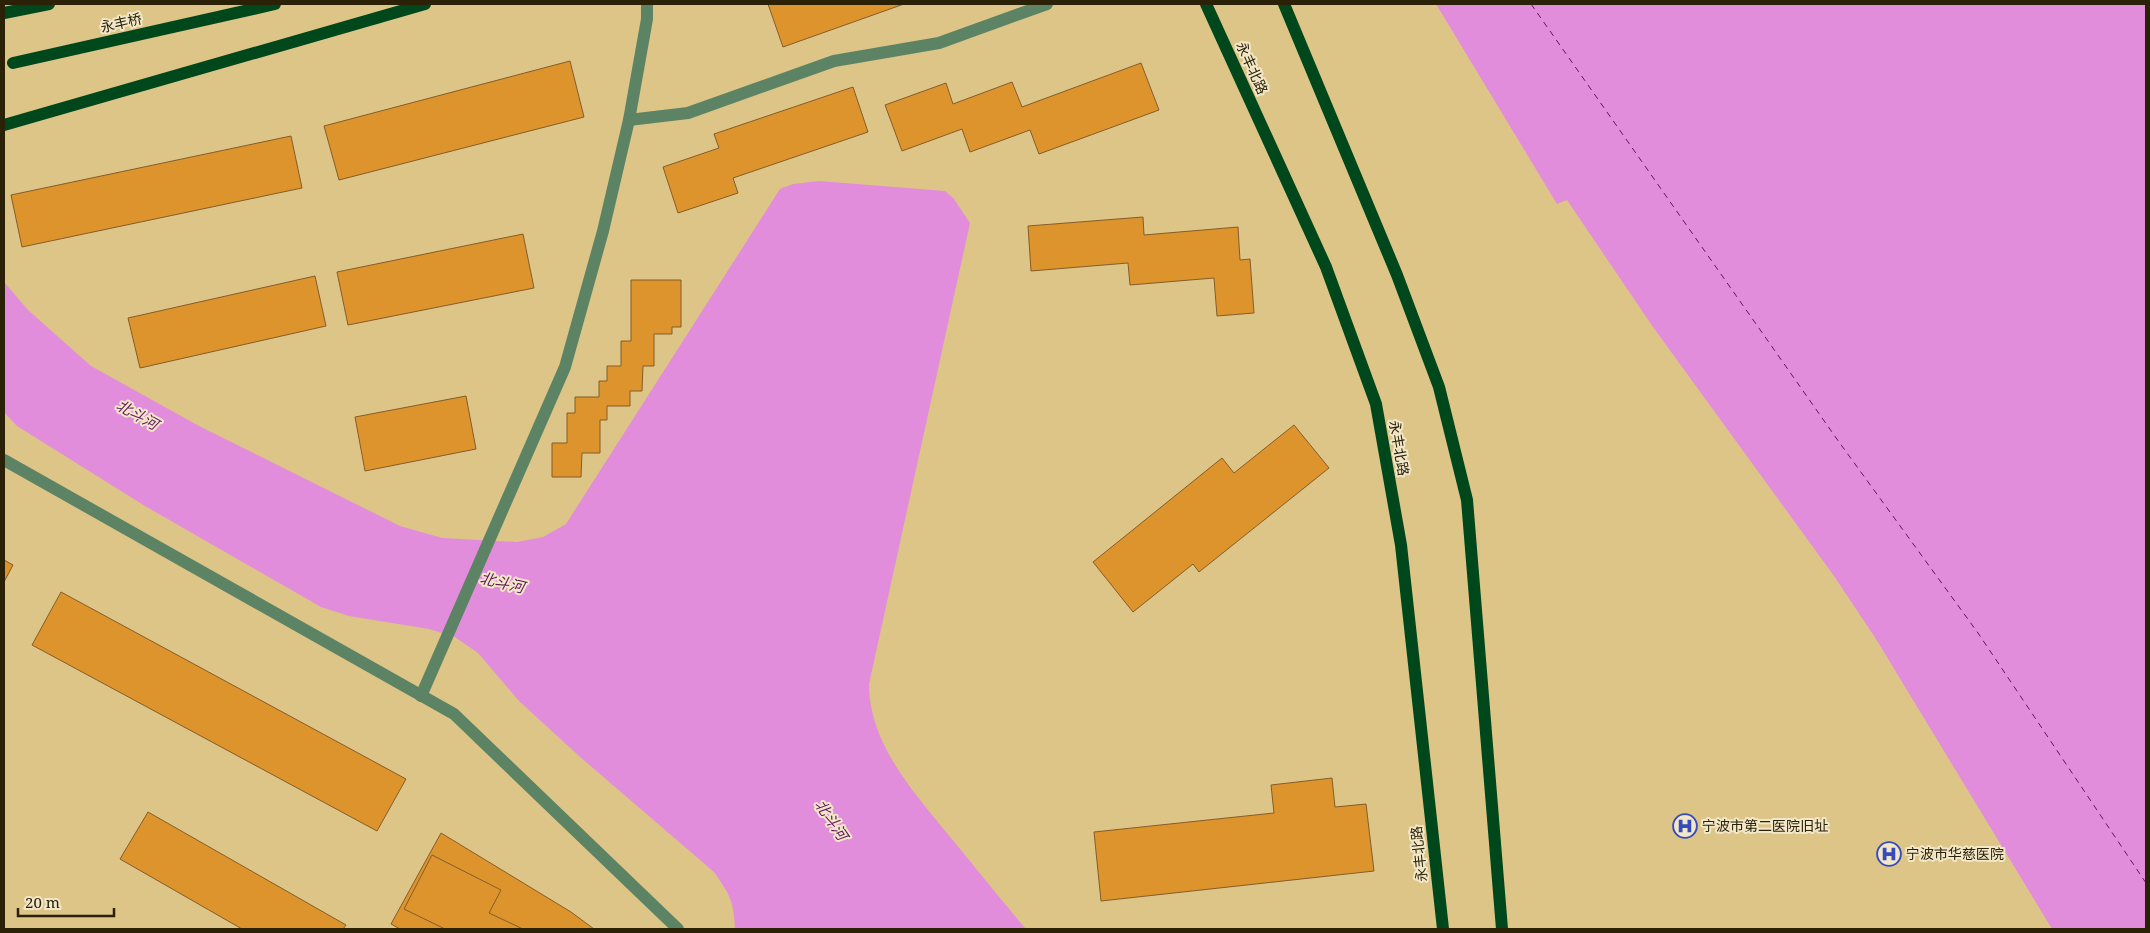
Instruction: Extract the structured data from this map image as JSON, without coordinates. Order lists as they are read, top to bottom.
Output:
{
  "streets": {
    "main road": ["永丰桥", "永丰北路"]
  },
  "water": ["北斗河"],
  "places": {
    "hospital": ["宁波市第二医院旧址", "宁波市华慈医院"]
  },
  "scale_bar": "20 m"
}
